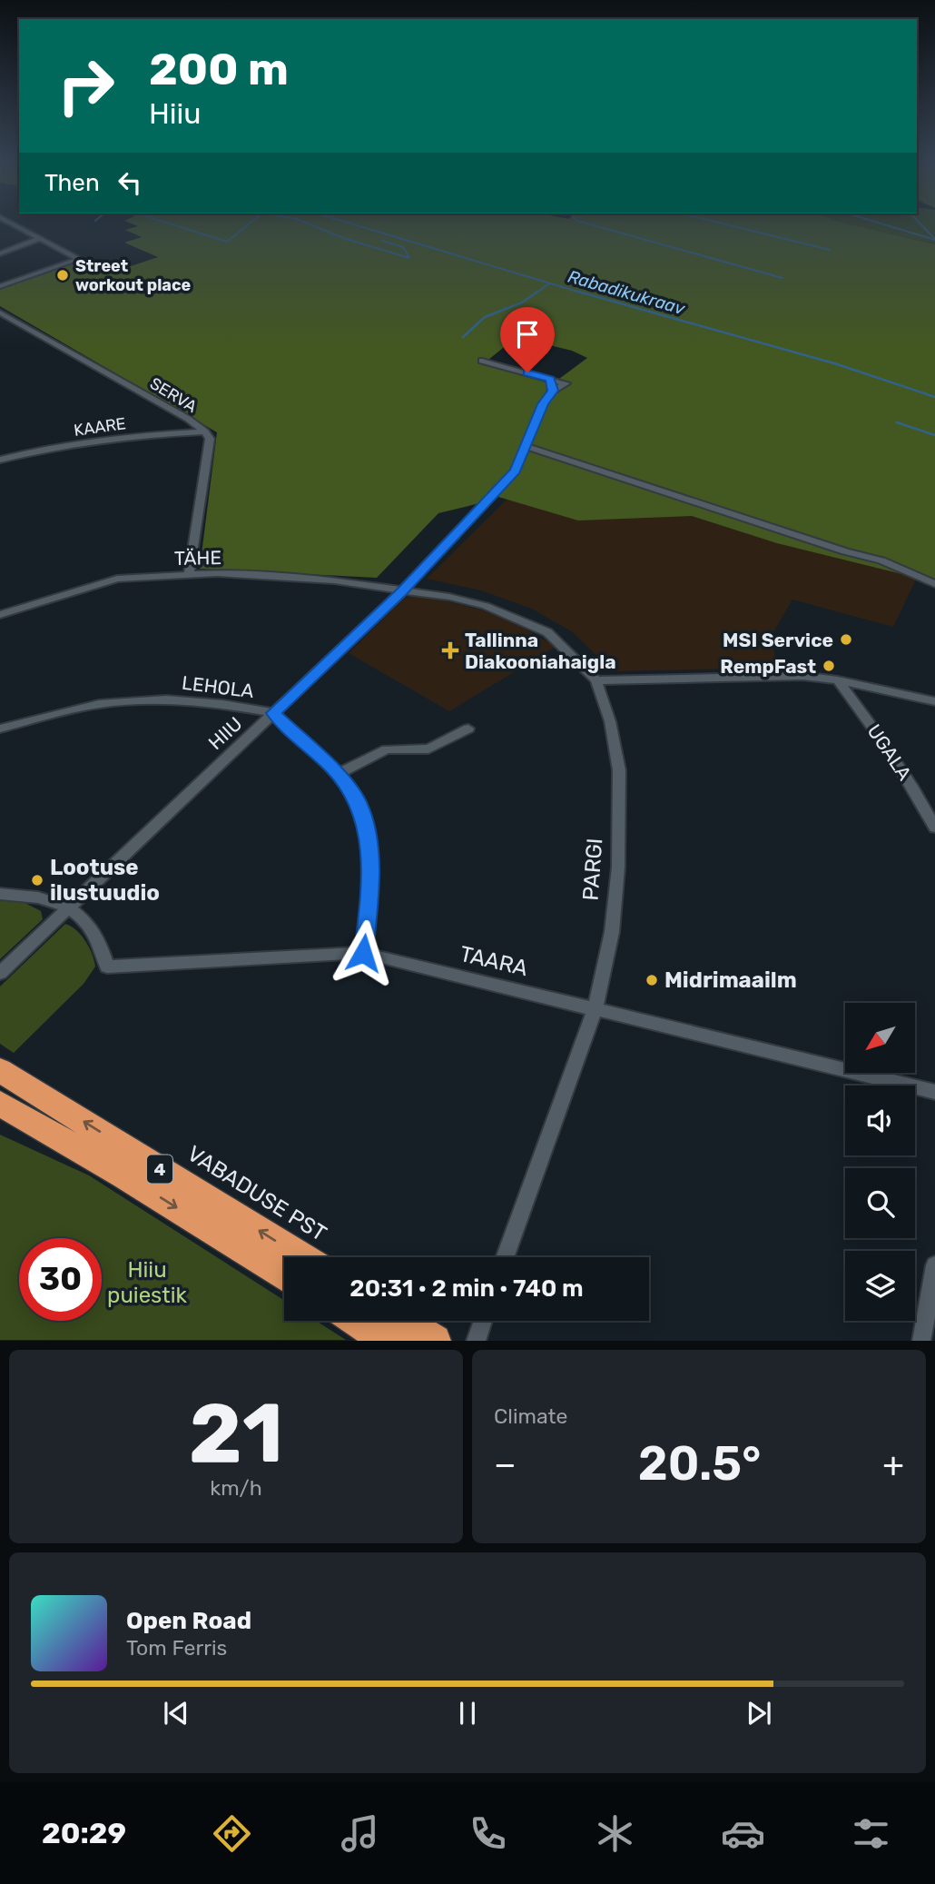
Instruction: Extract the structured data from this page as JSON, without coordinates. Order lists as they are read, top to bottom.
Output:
{
  "streets": {
    "highway": ["4", "VABADUSE PST"],
    "street": [
      "SERVA",
      "KAARE",
      "TÄHE",
      "LEHOLA",
      "HIIU",
      "UGALA",
      "PARGI",
      "TAARA"
    ]
  },
  "crossings": [
    ["SERVA", "KAARE"],
    ["SERVA", "TÄHE"],
    ["TÄHE", "HIIU"],
    ["TÄHE", "PARGI"],
    ["LEHOLA", "HIIU"],
    ["LEHOLA", "TAARA"],
    ["HIIU", "PARGI"],
    ["HIIU", "TAARA"],
    ["PARGI", "TAARA"]
  ],
  "water": ["Rabadikukraav"],
  "parks": ["Hiiu puiestik"],
  "places": {
    "other": [
      "Street workout place",
      "MSI Service",
      "RempFast",
      "Lootuse ilustuudio",
      "Midrimaailm"
    ],
    "health": ["Tallinna Diakooniahaigla"]
  },
  "north": "bottom left",
  "page": {
    "turn": ["200 m", "Hiiu"],
    "then": "Then",
    "limit": "30",
    "trip": "20:31 · 2 min · 740 m",
    "tile": [
      ["21", "km/h"],
      "Climate"
    ],
    "heat": ["−", "20.5°", "+"],
    "song": ["Open Road", "Tom Ferris"],
    "tabs": "20:29"
  }
}
